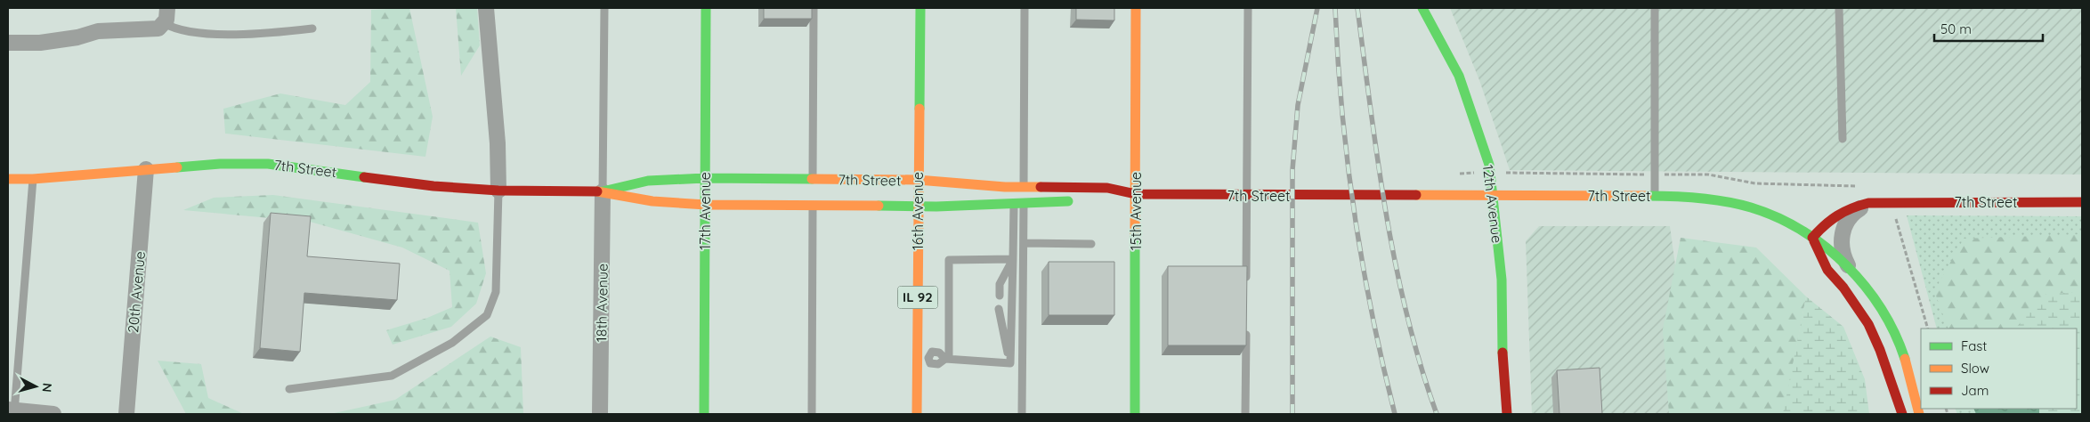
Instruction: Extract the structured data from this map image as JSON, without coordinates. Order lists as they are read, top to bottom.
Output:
{
  "streets": {
    "street": [
      "7th Street",
      "12th Avenue",
      "17th Avenue",
      "16th Avenue",
      "15th Avenue",
      "20th Avenue",
      "IL 92",
      "18th Avenue"
    ]
  },
  "crossings": [
    ["7th Street", "12th Avenue"],
    ["7th Street", "17th Avenue"],
    ["7th Street", "16th Avenue"],
    ["7th Street", "15th Avenue"],
    ["7th Street", "20th Avenue"],
    ["7th Street", "18th Avenue"]
  ],
  "legend": ["Fast", "Slow", "Jam"],
  "scale_bar": "50 m",
  "north": "right"
}
